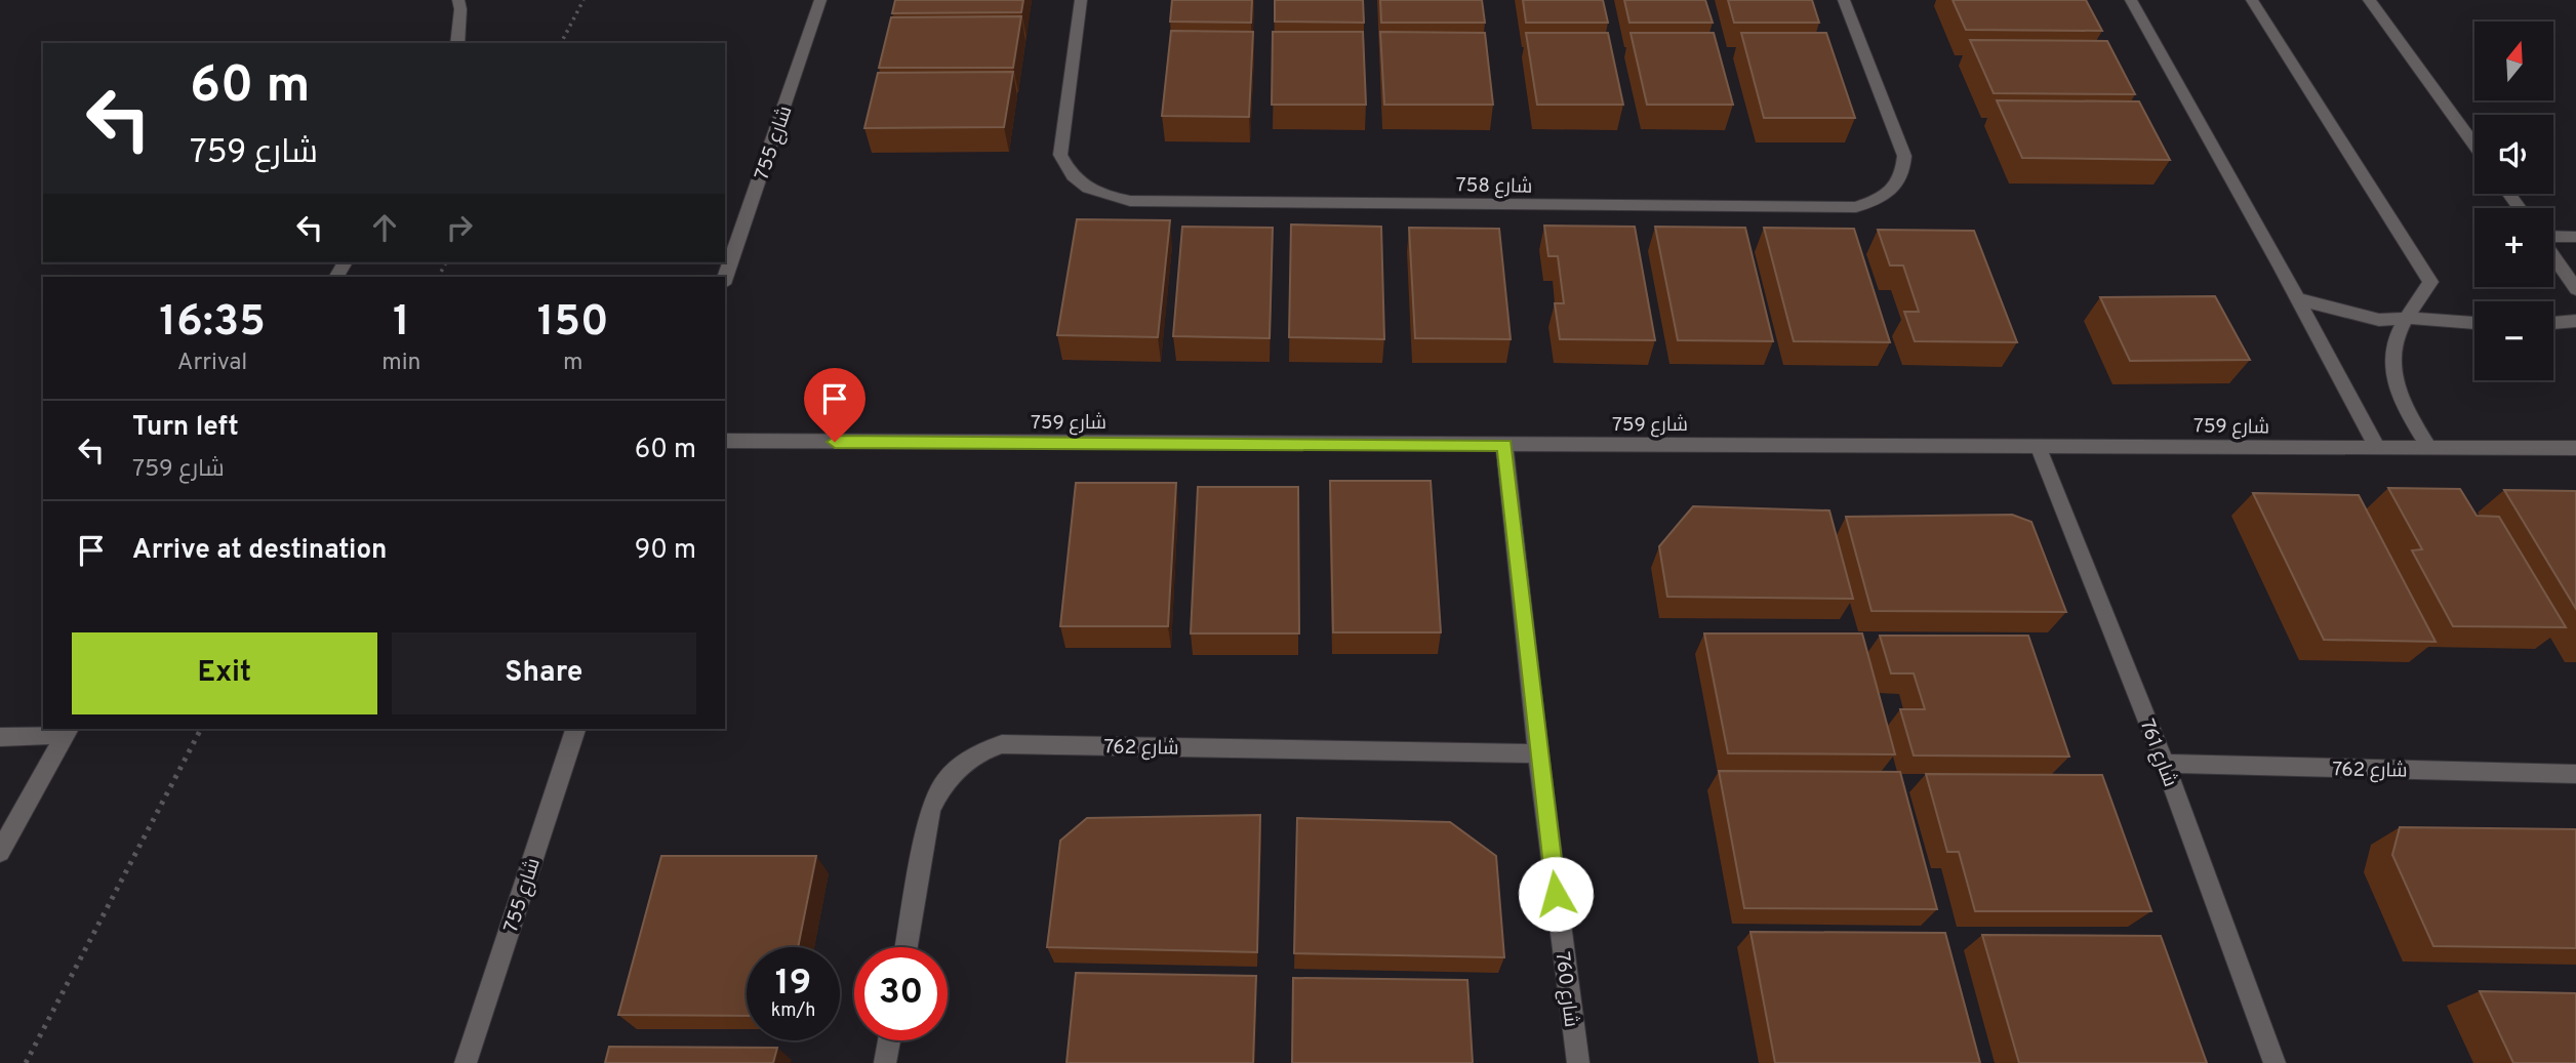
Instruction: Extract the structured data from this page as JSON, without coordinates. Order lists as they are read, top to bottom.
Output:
{
  "streets": {
    "street": [
      "شارع 755",
      "شارع 758",
      "شارع 759",
      "شارع 762",
      "شارع 761",
      "شارع 760"
    ]
  },
  "crossings": [
    ["شارع 759", "شارع 761"],
    ["شارع 759", "شارع 760"],
    ["شارع 762", "شارع 761"],
    ["شارع 762", "شارع 760"]
  ],
  "north": "top",
  "page": {
    "map_buttons": ["+", "−"],
    "turn": ["60 m", "شارع 759"],
    "eta": [
      "16:35",
      "Arrival",
      "1",
      "min",
      "150",
      "m"
    ],
    "list": [
      {
        "name": "Turn left",
        "note": "شارع 759",
        "value": "60 m"
      },
      {
        "name": "Arrive at destination",
        "value": "90 m"
      }
    ],
    "buttons": ["Exit", "Share"],
    "speed": "19 km/h",
    "limit": "30"
  }
}
